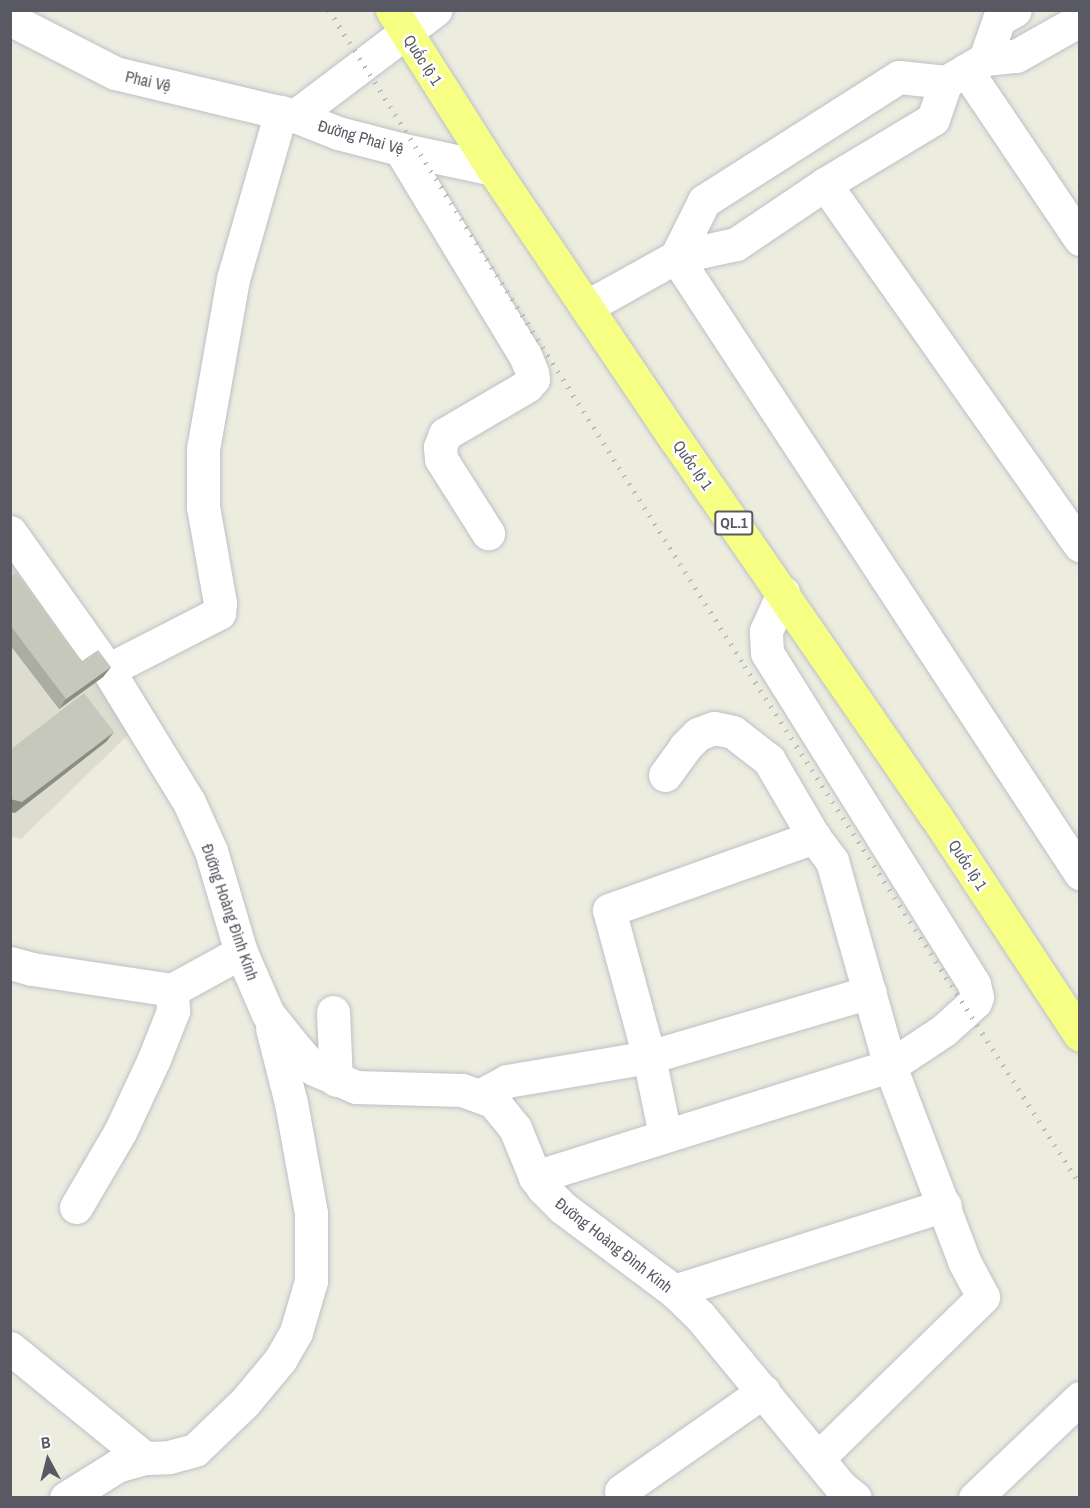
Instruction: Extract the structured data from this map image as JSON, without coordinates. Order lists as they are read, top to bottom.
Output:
{
  "streets": {
    "highway": ["Quốc lộ 1", "QL.1"],
    "street": ["Phai Vệ", "Đường Phai Vệ", "Đường Hoàng Đình Kinh"]
  },
  "crossings": [
    ["Quốc lộ 1", "Đường Phai Vệ"],
    ["Phai Vệ", "Đường Phai Vệ"]
  ],
  "north": "top"
}
